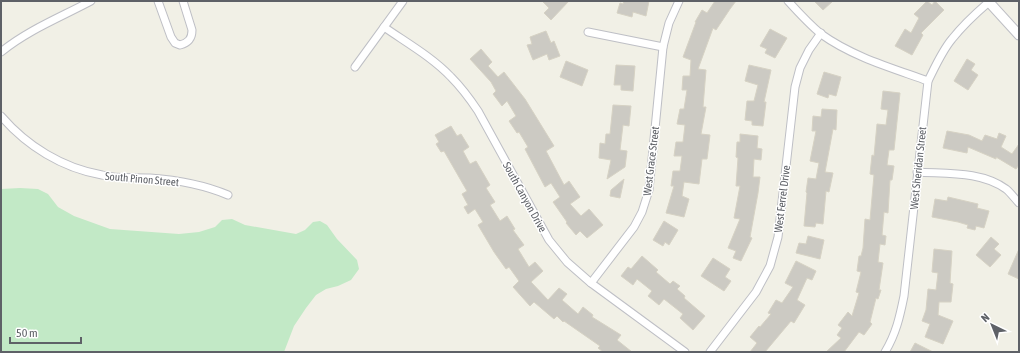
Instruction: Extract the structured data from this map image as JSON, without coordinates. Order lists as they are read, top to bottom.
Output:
{
  "streets": {
    "street": [
      "West Grace Street",
      "West Sheridan Street",
      "South Pinon Street",
      "South Canyon Drive",
      "West Ferrel Drive"
    ]
  },
  "crossings": [
    ["West Grace Street", "South Canyon Drive"]
  ],
  "scale_bar": "50 m",
  "north": "top left"
}
